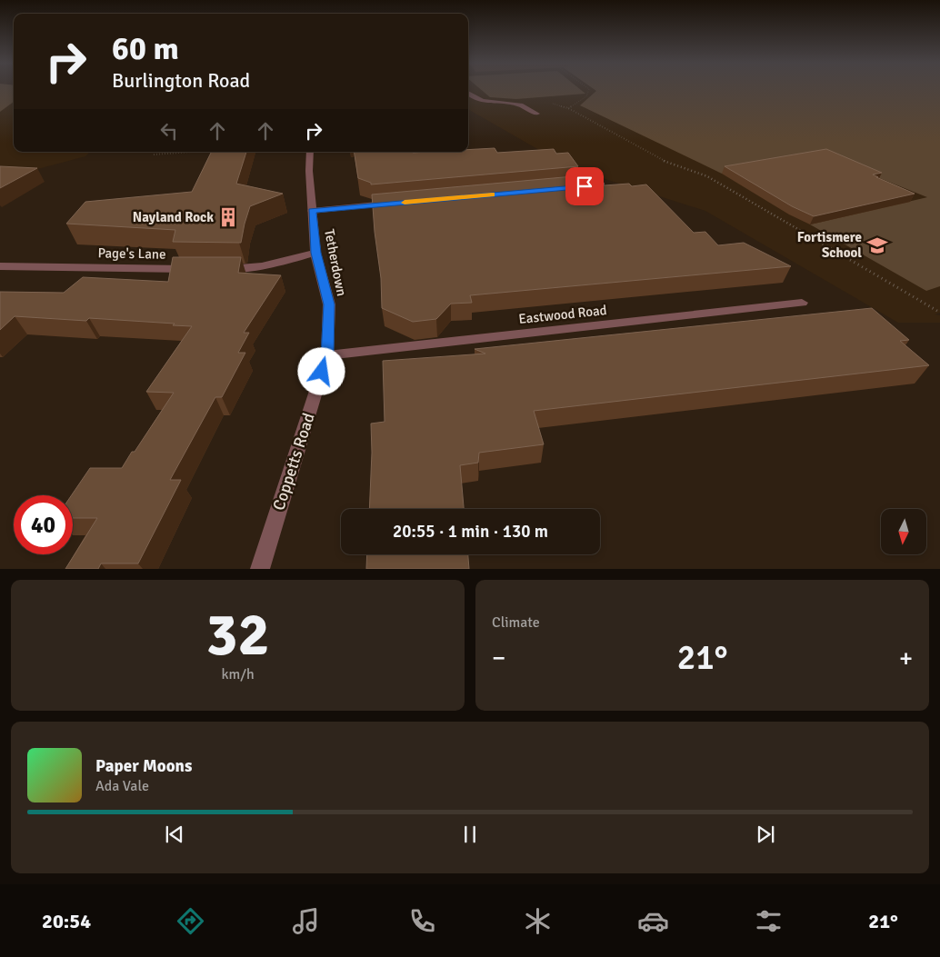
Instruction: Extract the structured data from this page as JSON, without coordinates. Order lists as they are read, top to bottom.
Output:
{
  "streets": {
    "street": [
      "Page's Lane",
      "Tetherdown",
      "Eastwood Road",
      "Coppetts Road"
    ]
  },
  "crossings": [
    ["Tetherdown", "Eastwood Road"],
    ["Tetherdown", "Coppetts Road"],
    ["Eastwood Road", "Coppetts Road"]
  ],
  "places": {
    "building": ["Nayland Rock"],
    "school or university": ["Fortismere School"]
  },
  "north": "bottom",
  "page": {
    "turn": ["60 m", "Burlington Road"],
    "limit": "40",
    "trip": "20:55 · 1 min · 130 m",
    "tile": [
      ["32", "km/h"],
      "Climate"
    ],
    "heat": ["−", "21°", "+"],
    "song": ["Paper Moons", "Ada Vale"],
    "tabs": ["20:54", "21°"]
  }
}
